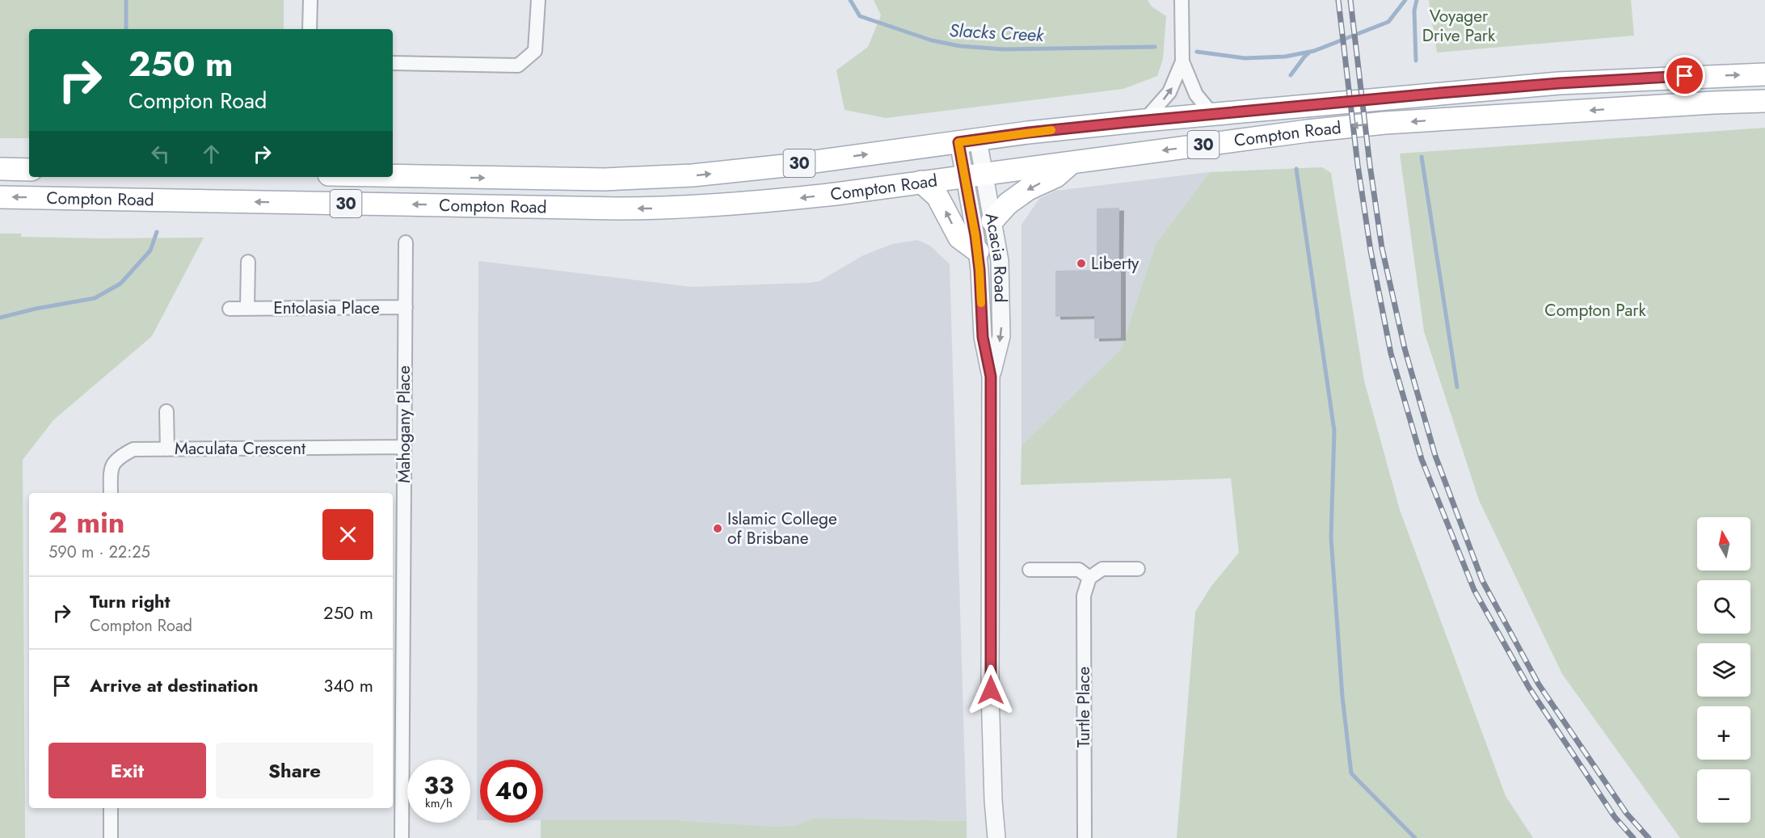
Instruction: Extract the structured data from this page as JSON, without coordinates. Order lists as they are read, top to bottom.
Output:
{
  "streets": {
    "main road": ["Compton Road", "30"],
    "street": [
      "Acacia Road",
      "Entolasia Place",
      "Mahogany Place",
      "Maculata Crescent",
      "Turtle Place"
    ]
  },
  "crossings": [
    ["Compton Road", "Acacia Road"],
    ["Entolasia Place", "Mahogany Place"],
    ["Mahogany Place", "Maculata Crescent"]
  ],
  "water": ["Slacks Creek"],
  "parks": ["Voyager Drive Park", "Compton Park"],
  "places": ["Liberty", "Islamic College of Brisbane"],
  "north": "top",
  "page": {
    "turn": ["250 m", "Compton Road"],
    "heading": ["2 min", "590 m · 22:25"],
    "map_buttons": ["+", "−"],
    "list": [
      {
        "name": "Turn right",
        "note": "Compton Road",
        "value": "250 m"
      },
      {
        "name": "Arrive at destination",
        "value": "340 m"
      }
    ],
    "buttons": ["Exit", "Share"],
    "speed": "33 km/h",
    "limit": "40"
  }
}
